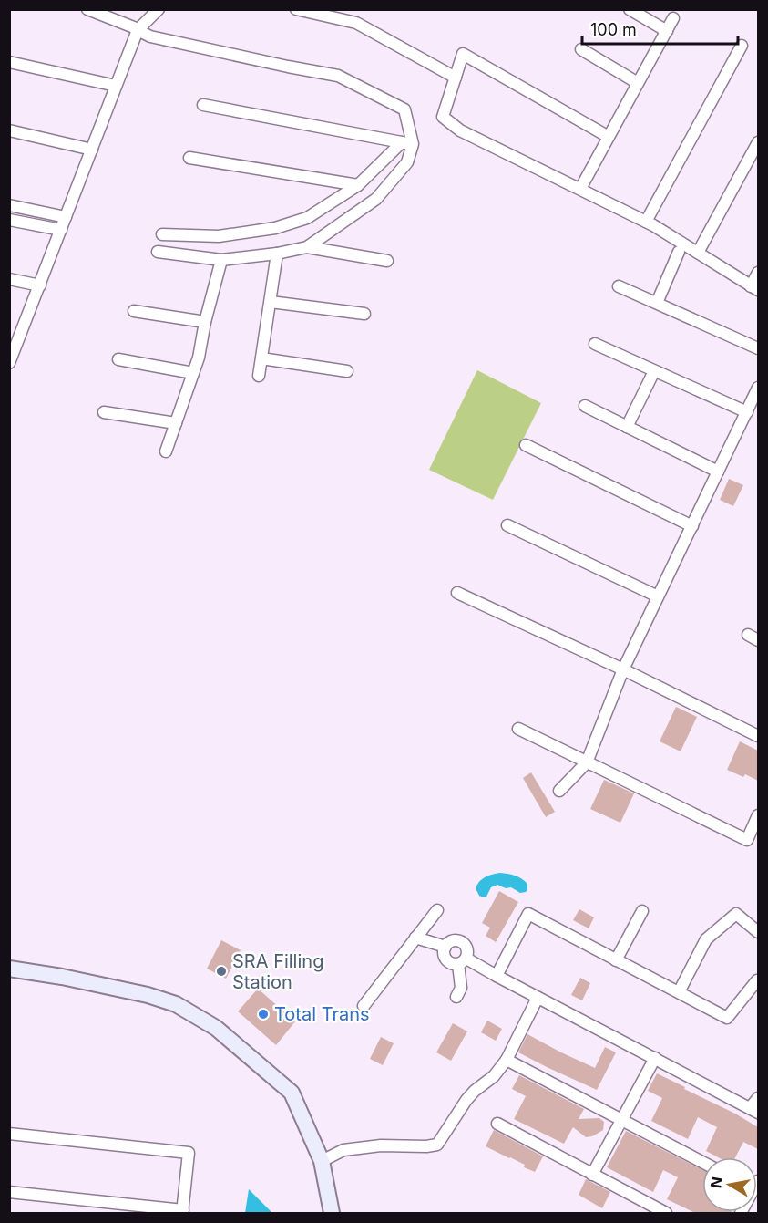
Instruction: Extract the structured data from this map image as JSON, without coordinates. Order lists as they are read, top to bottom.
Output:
{
  "places": ["SRA Filling Station", "Total Trans"],
  "scale_bar": "100 m",
  "north": "left"
}
